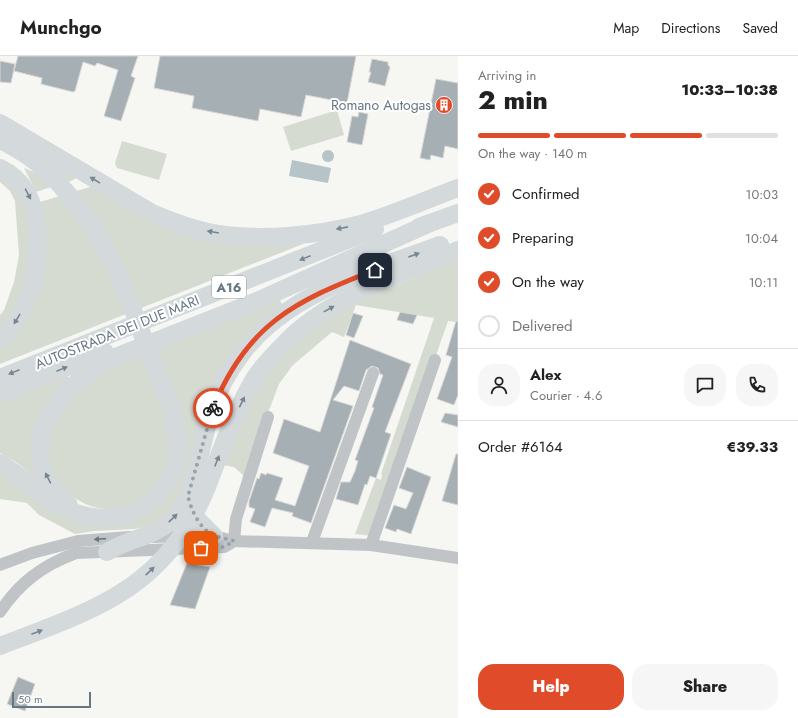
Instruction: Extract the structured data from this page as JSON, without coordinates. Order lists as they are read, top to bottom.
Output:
{
  "streets": {
    "highway": ["A16", "AUTOSTRADA DEI DUE MARI"]
  },
  "places": {
    "building": ["Romano Autogas"]
  },
  "scale_bar": "50 m",
  "page": {
    "header": "Munchgo",
    "nav": ["Map", "Directions", "Saved"],
    "heading": ["2 min", "Arriving in", "10:33–10:38"],
    "panel": [
      "Alex",
      "Courier · 4.6",
      "Order #6164",
      "€39.33"
    ],
    "bar": "On the way · 140 m",
    "list": [
      ["Confirmed", "10:03"],
      ["Preparing", "10:04"],
      ["On the way", "10:11"],
      "Delivered"
    ],
    "buttons": ["Help", "Share"],
    "scale": "50 m"
  }
}
